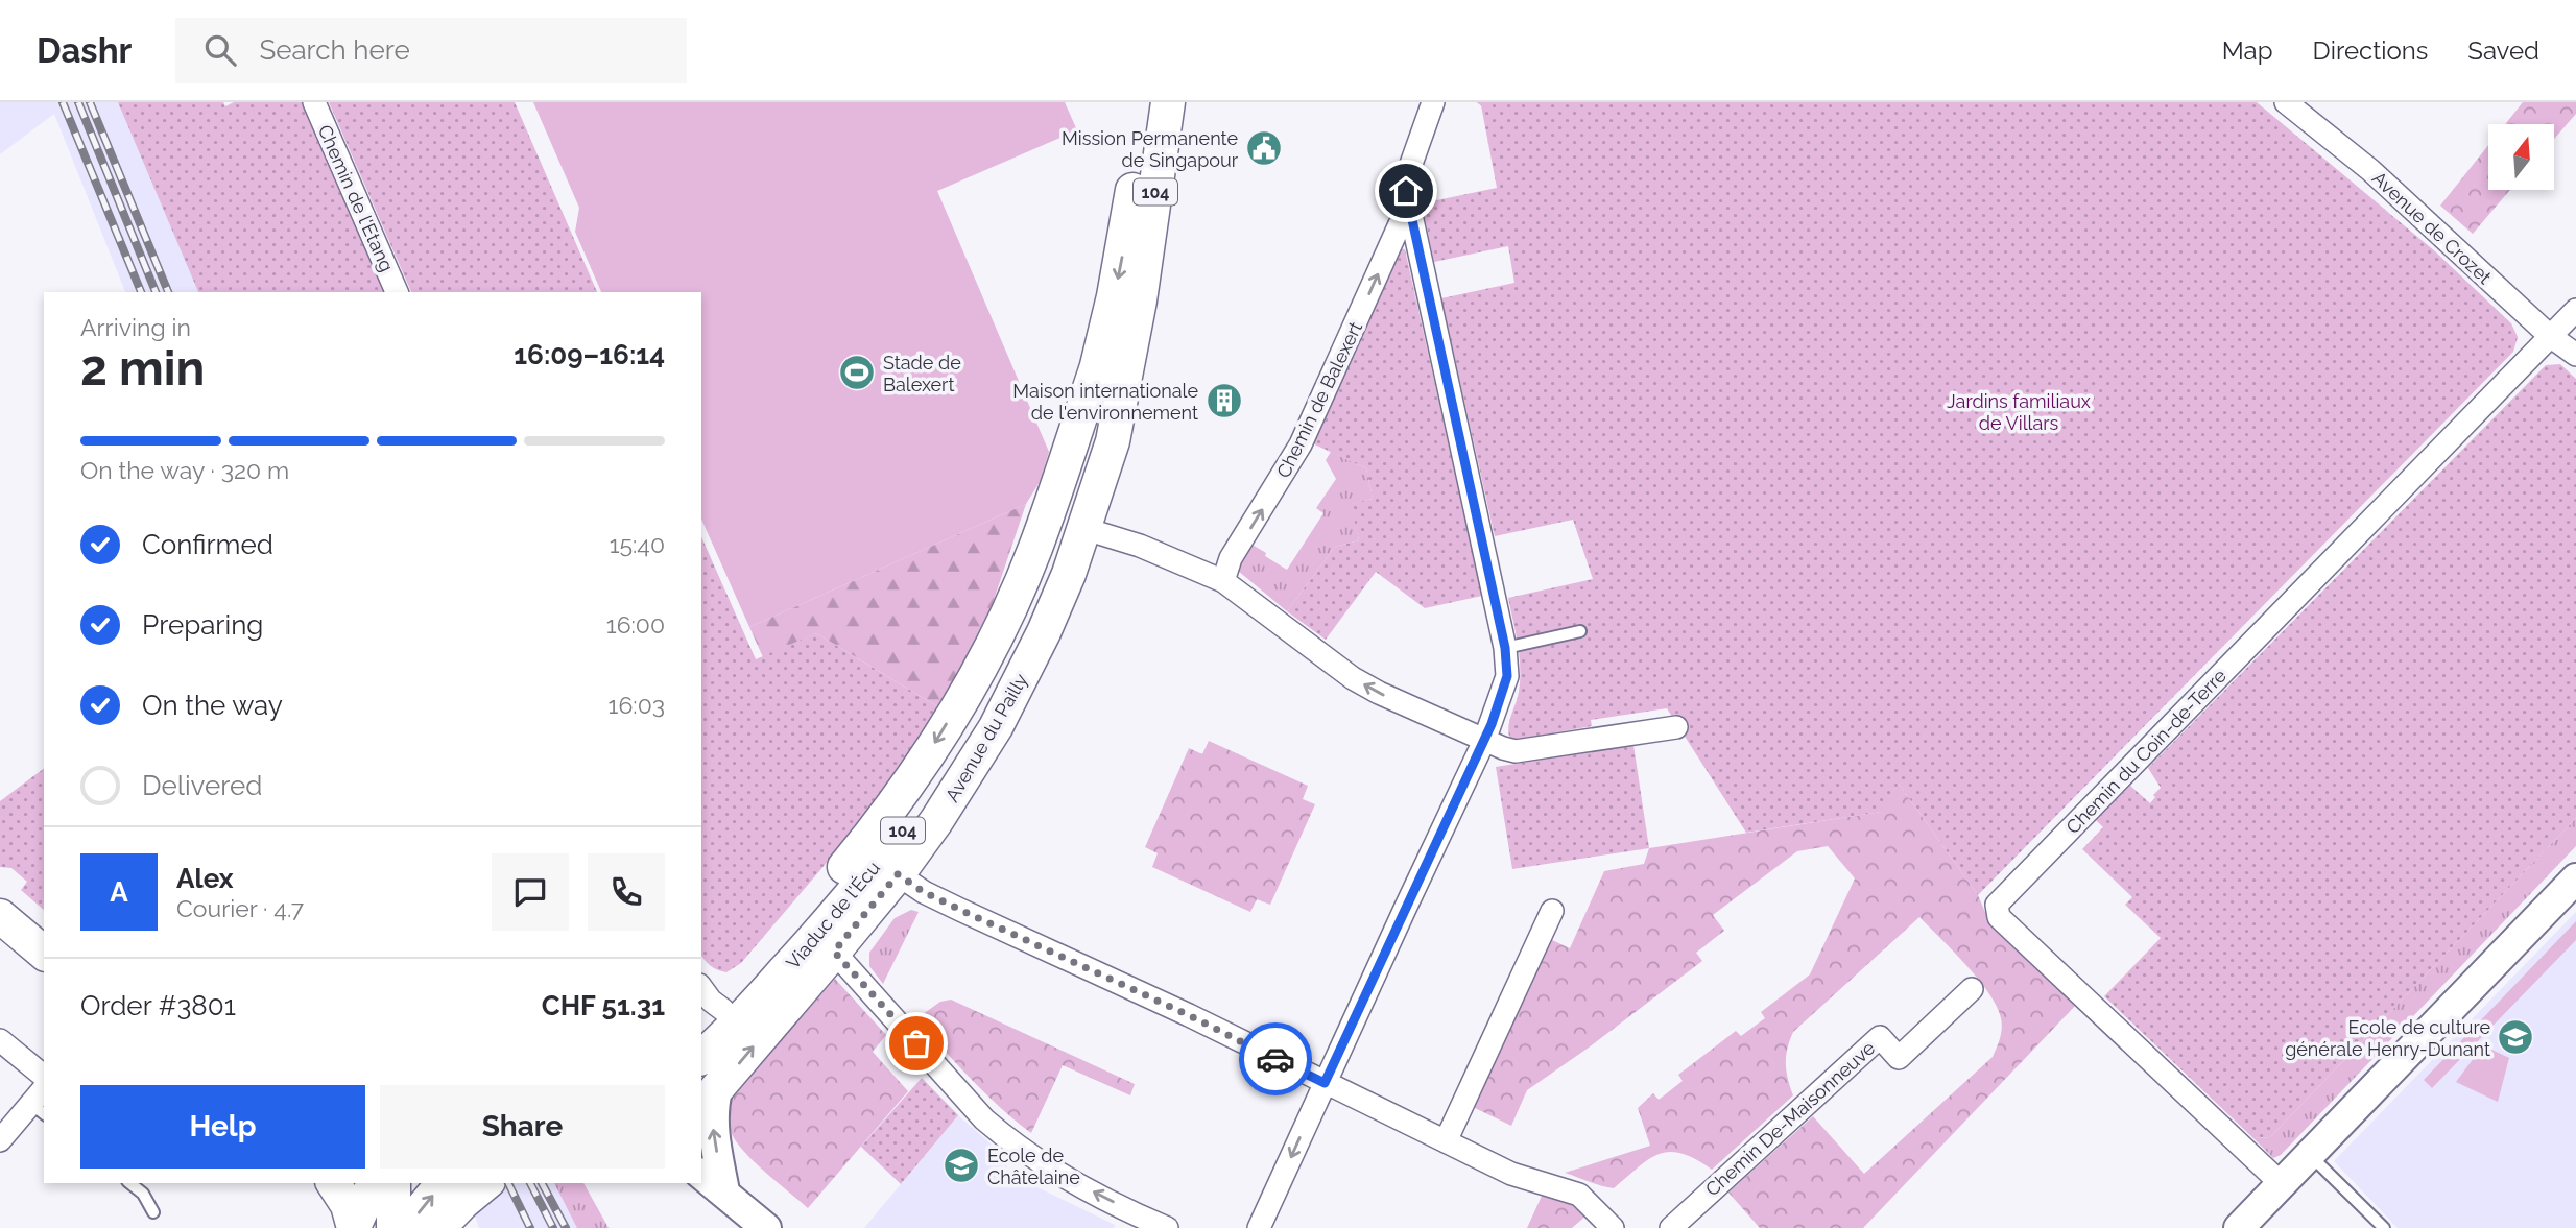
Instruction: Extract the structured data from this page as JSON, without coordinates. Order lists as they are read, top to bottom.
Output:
{
  "streets": {
    "main road": ["104", "Avenue du Pailly", "Viaduc de l'Écu"],
    "street": [
      "Chemin de l'Etang",
      "Avenue de Crozet",
      "Chemin de Balexert",
      "Chemin du Coin-de-Terre",
      "Chemin De-Maisonneuve"
    ]
  },
  "crossings": [
    ["104", "Avenue du Pailly"],
    ["104", "Viaduc de l'Écu"],
    ["Avenue de Crozet", "Chemin du Coin-de-Terre"],
    ["Avenue du Pailly", "Viaduc de l'Écu"]
  ],
  "one_way": ["Chemin de Balexert"],
  "parks": ["Jardins familiaux de Villars"],
  "places": {
    "public building": ["Mission Permanente de Singapour"],
    "sports": ["Stade de Balexert"],
    "building": ["Maison internationale de l'environnement"],
    "school or university": ["Ecole de culture générale Henry-Dunant", "Ecole de Châtelaine"]
  },
  "north": "top",
  "page": {
    "header": "Dashr",
    "search": "Search here",
    "nav": ["Map", "Directions", "Saved"],
    "heading": ["2 min", "Arriving in", "16:09–16:14"],
    "panel": [
      "Alex",
      "Courier · 4.7",
      "Order #3801",
      "CHF 51.31"
    ],
    "bar": "On the way · 320 m",
    "list": [
      ["Confirmed", "15:40"],
      ["Preparing", "16:00"],
      ["On the way", "16:03"],
      "Delivered"
    ],
    "round": "A",
    "buttons": ["Help", "Share"]
  }
}
